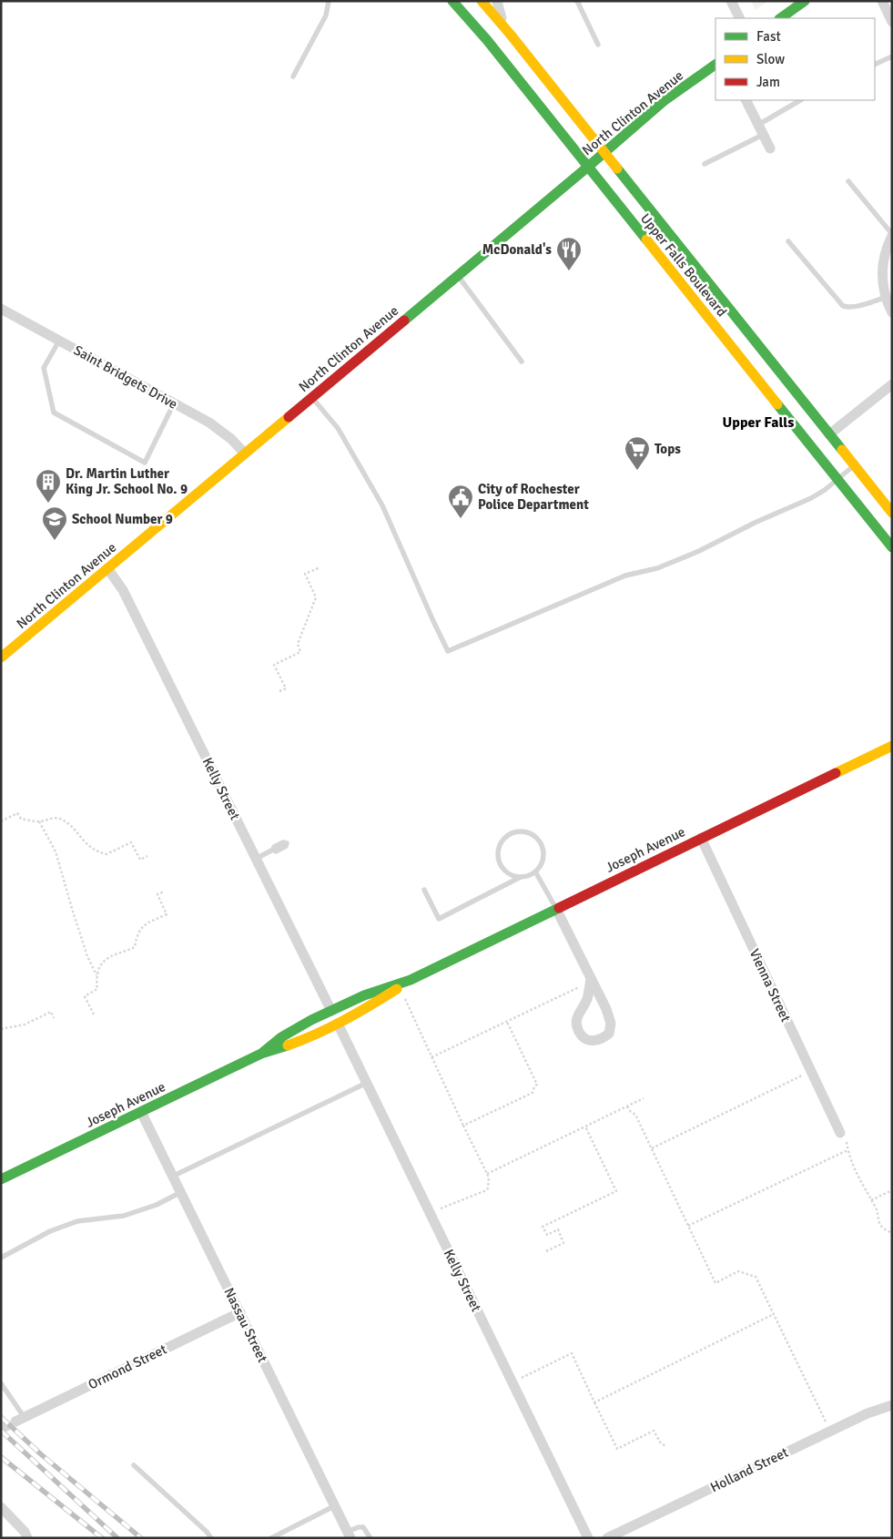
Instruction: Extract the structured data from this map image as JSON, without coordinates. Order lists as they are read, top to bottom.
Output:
{
  "streets": {
    "main road": ["North Clinton Avenue", "Upper Falls Boulevard", "Joseph Avenue"],
    "street": [
      "Saint Bridgets Drive",
      "Kelly Street",
      "Vienna Street",
      "Nassau Street",
      "Ormond Street",
      "Holland Street"
    ]
  },
  "crossings": [
    ["North Clinton Avenue", "Upper Falls Boulevard"],
    ["North Clinton Avenue", "Saint Bridgets Drive"],
    ["North Clinton Avenue", "Kelly Street"],
    ["Kelly Street", "Joseph Avenue"],
    ["Joseph Avenue", "Vienna Street"],
    ["Joseph Avenue", "Nassau Street"],
    ["Nassau Street", "Ormond Street"]
  ],
  "districts": ["Upper Falls"],
  "places": {
    "restaurant": ["McDonald's"],
    "supermarket": ["Tops"],
    "building": ["Dr. Martin Luther King Jr. School No. 9"],
    "public building": ["City of Rochester Police Department"],
    "school or university": ["School Number 9"]
  },
  "legend": ["Fast", "Slow", "Jam"]
}
